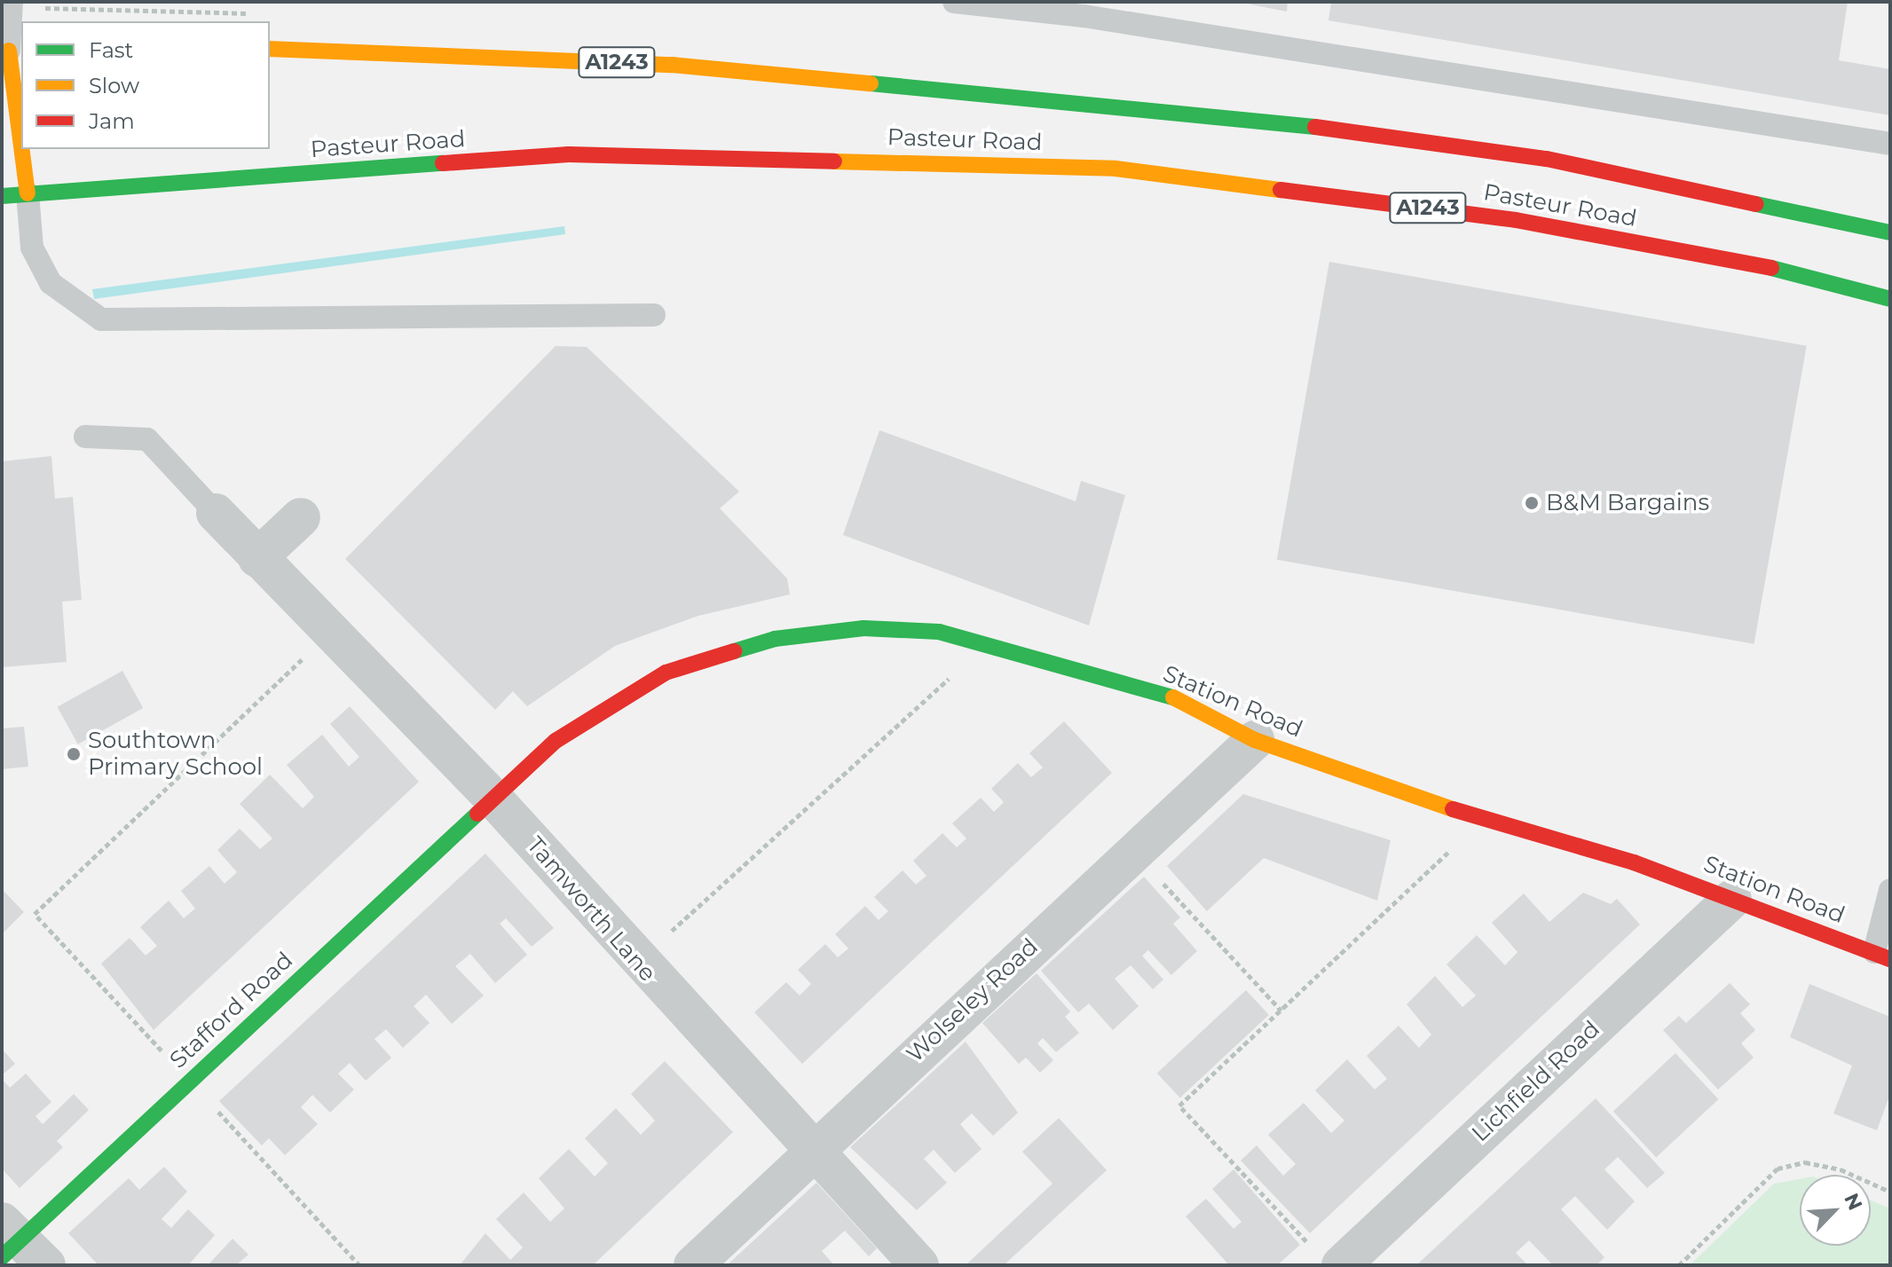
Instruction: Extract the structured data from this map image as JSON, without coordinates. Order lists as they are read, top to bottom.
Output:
{
  "streets": {
    "main road": [
      "A1243",
      "Pasteur Road",
      "Station Road",
      "Stafford Road"
    ],
    "street": ["Tamworth Lane", "Wolseley Road", "Lichfield Road"]
  },
  "crossings": [
    ["Station Road", "Tamworth Lane"],
    ["Station Road", "Wolseley Road"],
    ["Station Road", "Stafford Road"],
    ["Station Road", "Lichfield Road"],
    ["Tamworth Lane", "Wolseley Road"],
    ["Tamworth Lane", "Stafford Road"]
  ],
  "places": ["B&M Bargains", "Southtown Primary School"],
  "legend": ["Fast", "Slow", "Jam"],
  "north": "top right"
}
